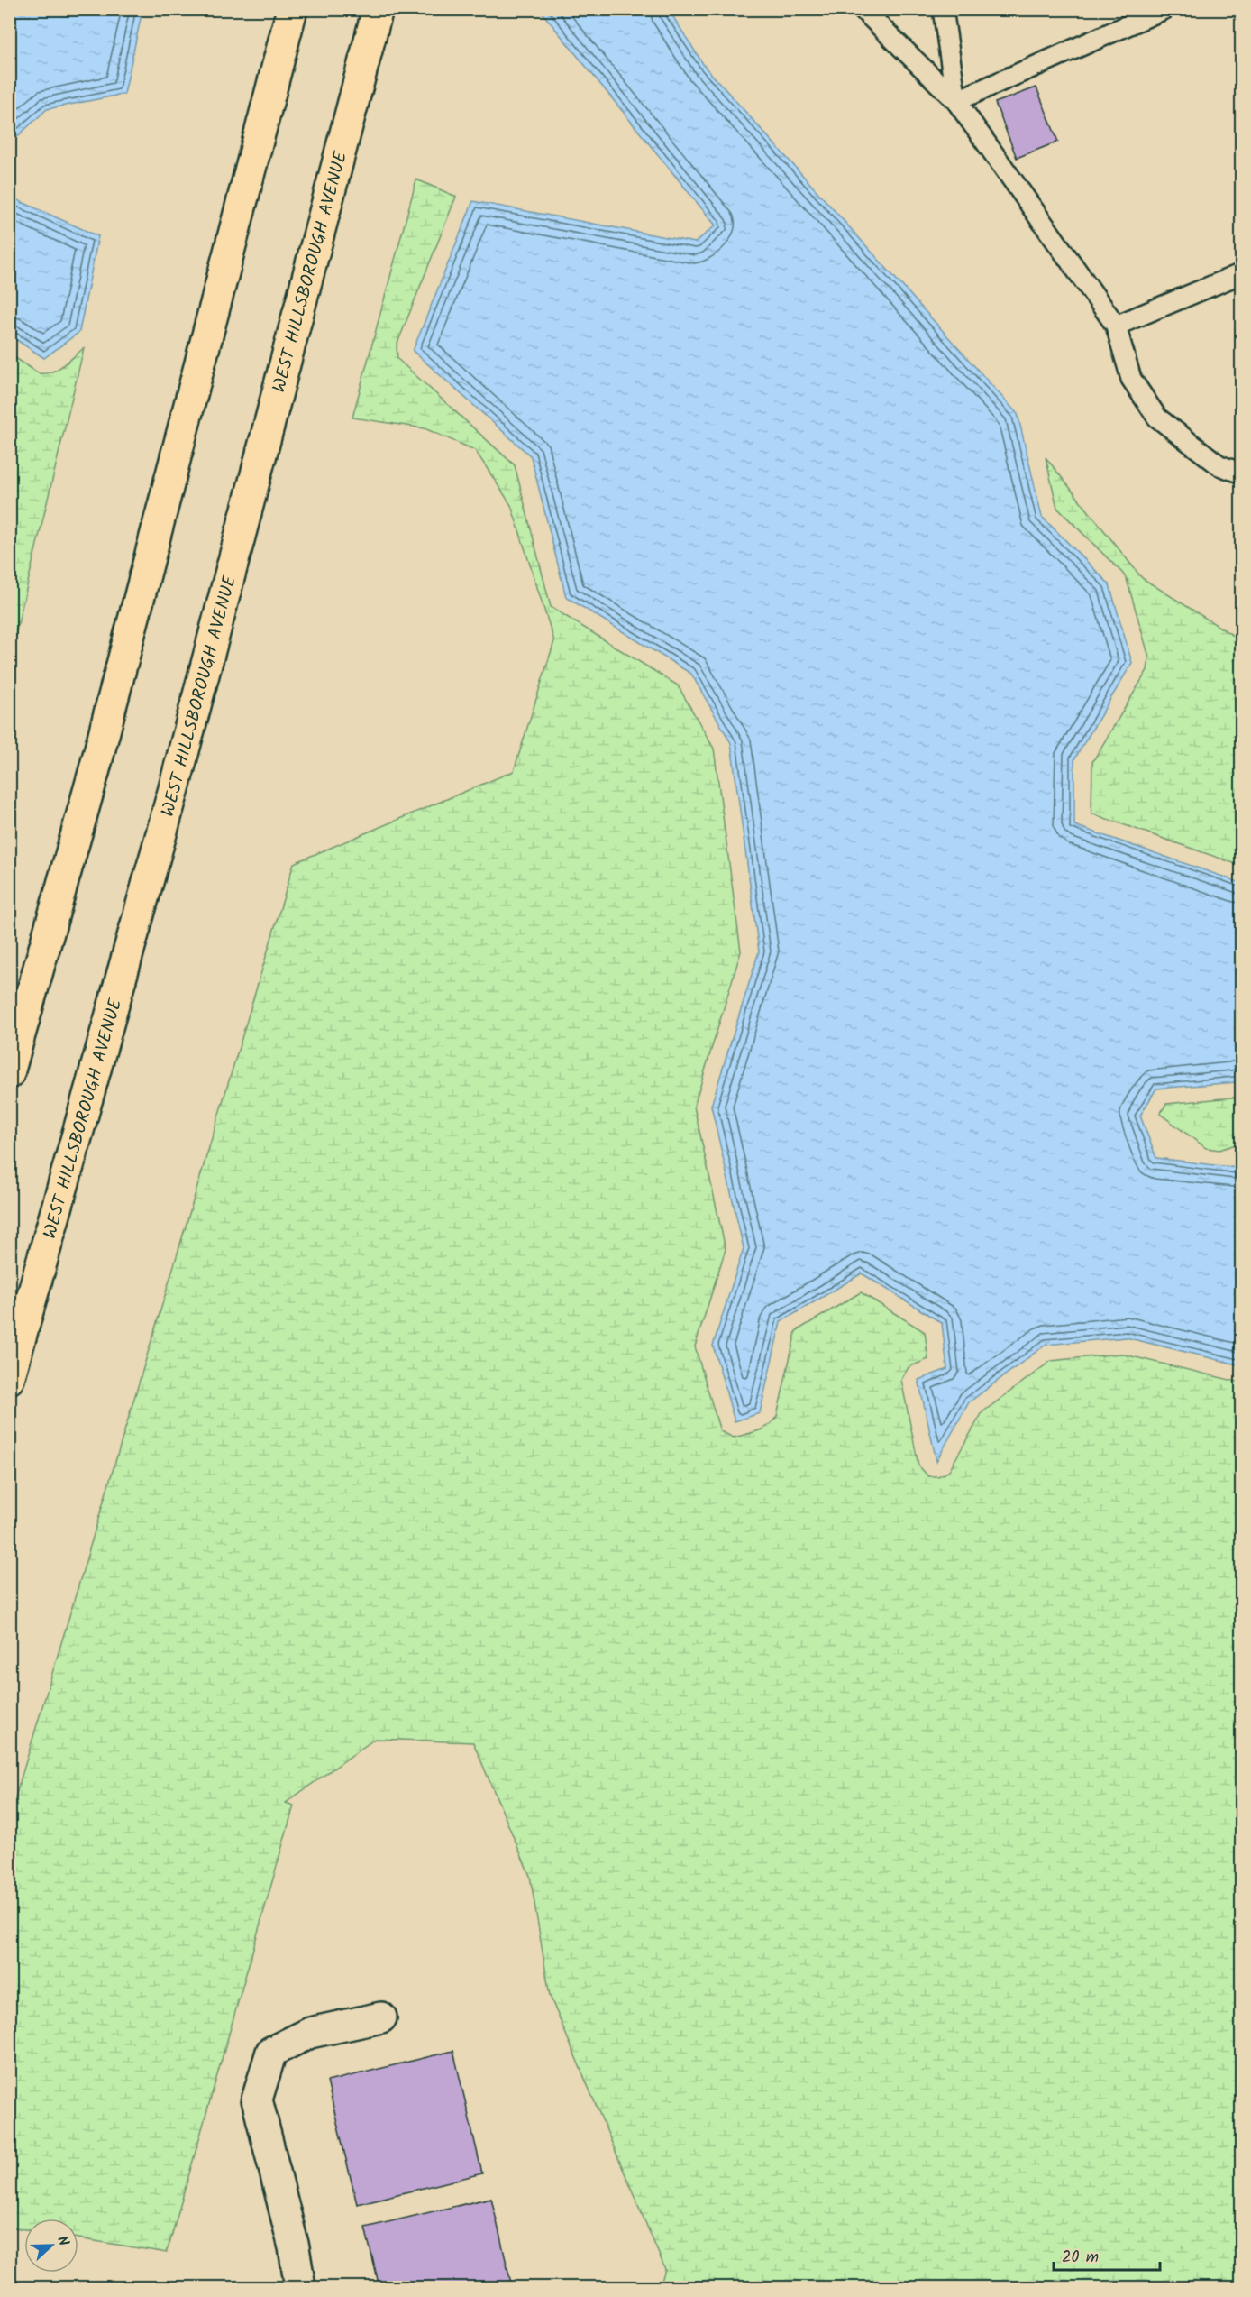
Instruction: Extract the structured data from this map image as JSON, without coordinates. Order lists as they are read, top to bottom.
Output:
{
  "streets": {
    "main road": ["WEST HILLSBOROUGH AVENUE"]
  },
  "scale_bar": "20 m",
  "north": "right"
}
